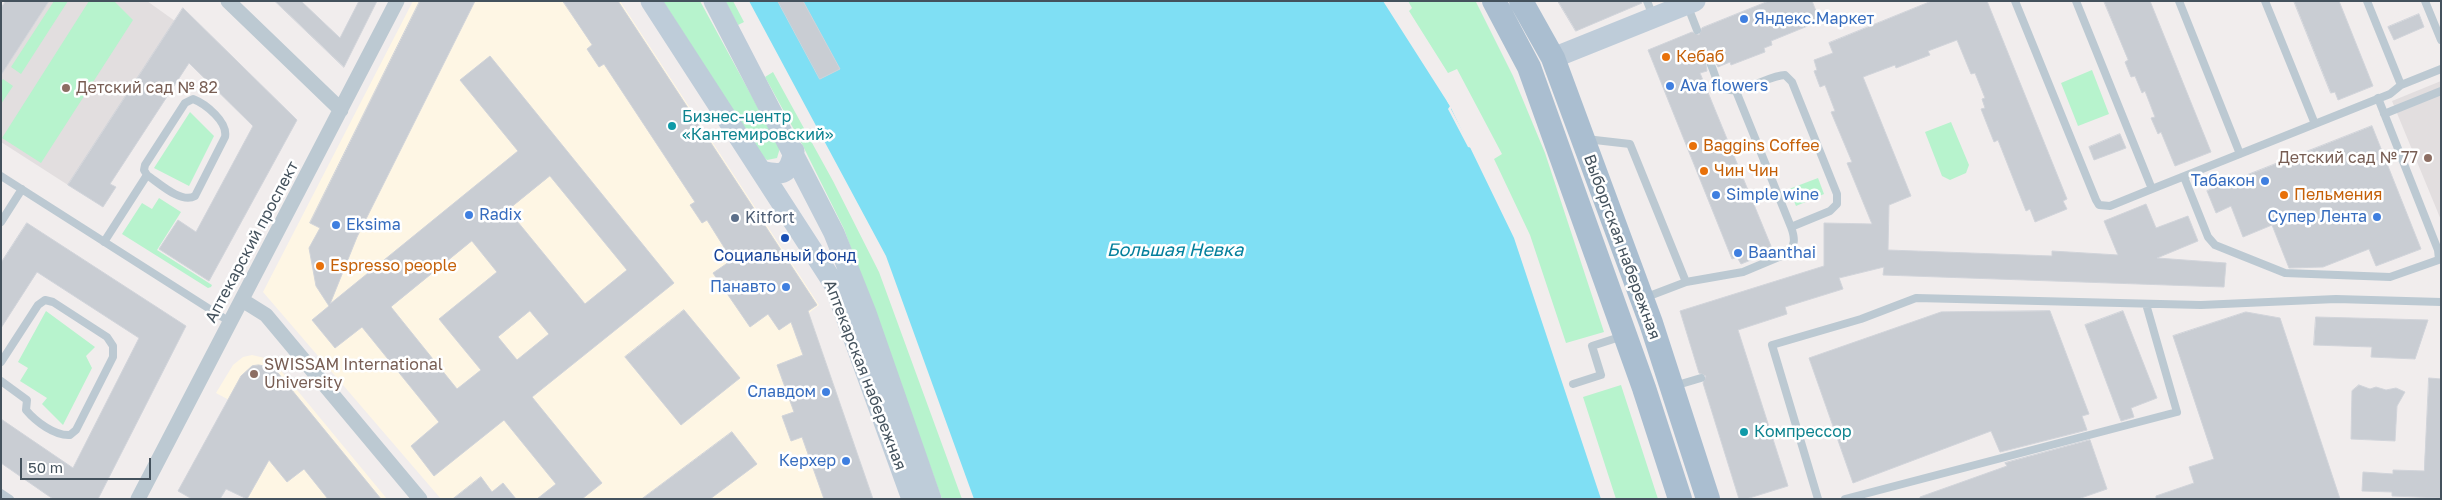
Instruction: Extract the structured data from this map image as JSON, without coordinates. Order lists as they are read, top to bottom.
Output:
{
  "streets": {
    "main road": ["Выборгская набережная"],
    "street": ["Аптекарский проспект", "Аптекарская набережная"]
  },
  "water": ["Большая Невка"],
  "places": [
    "Яндекс.Маркет",
    "Кебаб",
    "Ava flowers",
    "Детский сад № 82",
    "Бизнес-центр «Кантемировский»",
    "Baggins Coffee",
    "Детский сад № 77",
    "Чин Чин",
    "Табакон",
    "Simple wine",
    "Пельмения",
    "Radix",
    "Супер Лента",
    "Kitfort",
    "Eksima",
    "Социальный фонд",
    "Baanthai",
    "Espresso people",
    "Панавто",
    "SWISSAM International University",
    "Славдом",
    "Компрессор",
    "Керхер"
  ],
  "scale_bar": "50 m"
}
